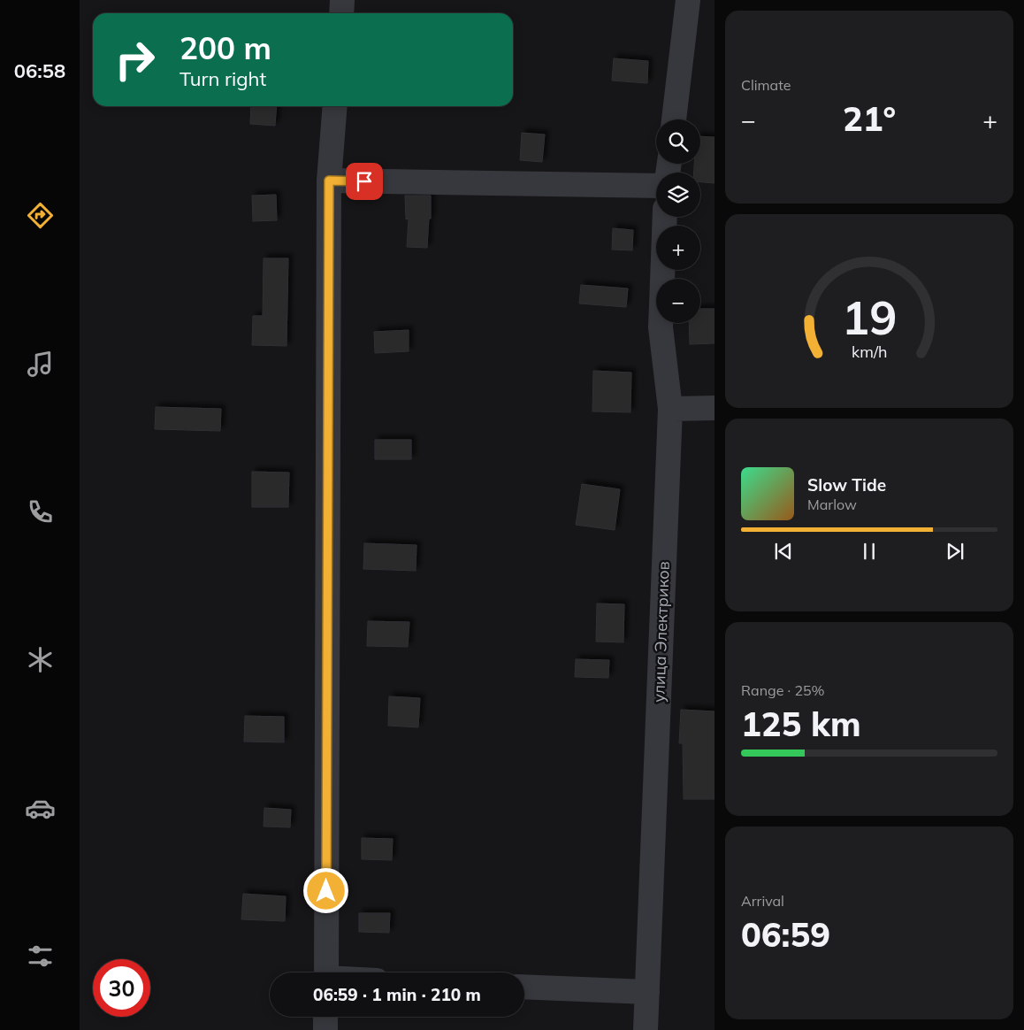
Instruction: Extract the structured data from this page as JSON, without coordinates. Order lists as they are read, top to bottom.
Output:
{
  "streets": {
    "street": ["улица Электриков"]
  },
  "page": {
    "tabs": "06:58",
    "tile": [
      "Climate",
      ["Range · 25%", "125 km"],
      ["Arrival", "06:59"]
    ],
    "turn": ["200 m", "Turn right"],
    "heat": ["−", "21°", "+"],
    "map_buttons": ["+", "−"],
    "song": ["Slow Tide", "Marlow"],
    "limit": "30",
    "trip": "06:59 · 1 min · 210 m",
    "gauge": ["19", "km/h"]
  }
}
